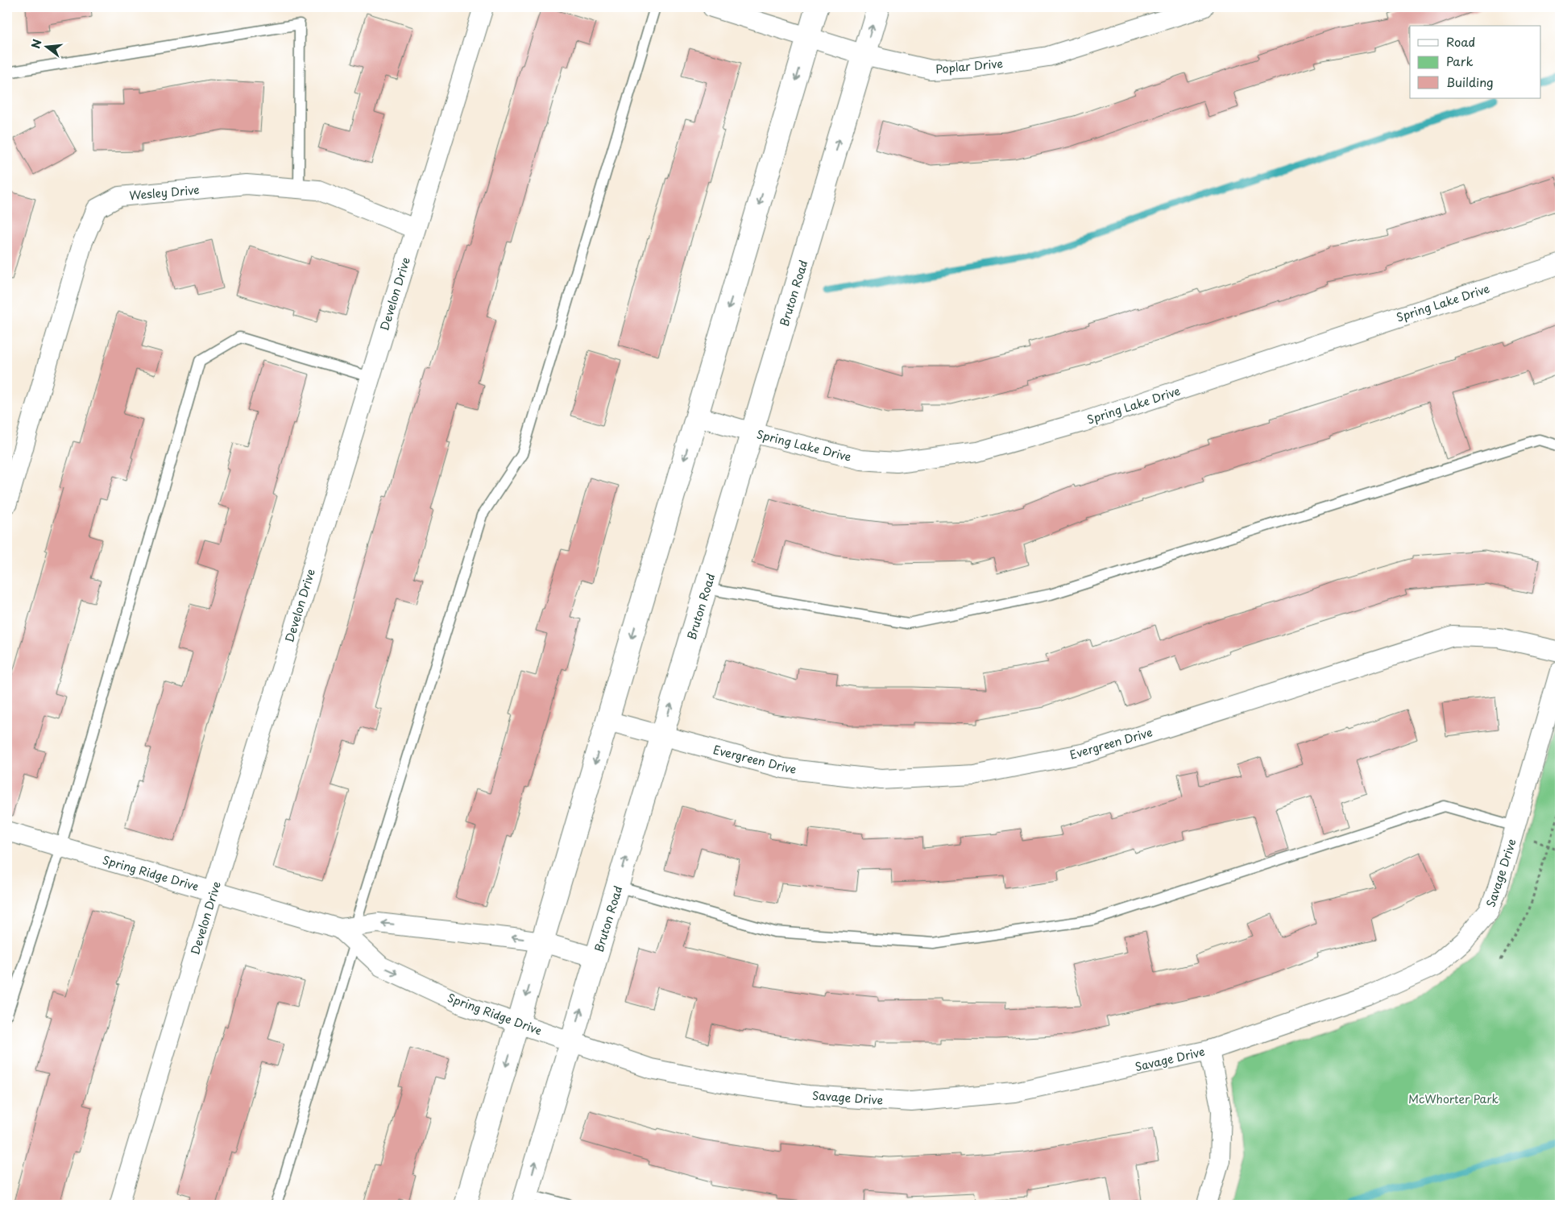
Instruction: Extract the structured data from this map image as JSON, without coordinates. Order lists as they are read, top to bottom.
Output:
{
  "streets": {
    "main road": ["Bruton Road"],
    "street": [
      "Poplar Drive",
      "Wesley Drive",
      "Develon Drive",
      "Spring Lake Drive",
      "Evergreen Drive",
      "Spring Ridge Drive",
      "Savage Drive"
    ]
  },
  "crossings": [
    ["Poplar Drive", "Bruton Road"],
    ["Wesley Drive", "Develon Drive"],
    ["Bruton Road", "Spring Lake Drive"],
    ["Bruton Road", "Evergreen Drive"],
    ["Bruton Road", "Spring Ridge Drive"],
    ["Bruton Road", "Savage Drive"],
    ["Develon Drive", "Spring Ridge Drive"],
    ["Spring Ridge Drive", "Savage Drive"]
  ],
  "parks": ["McWhorter Park"],
  "legend": ["Road", "Park", "Building"],
  "north": "left"
}
